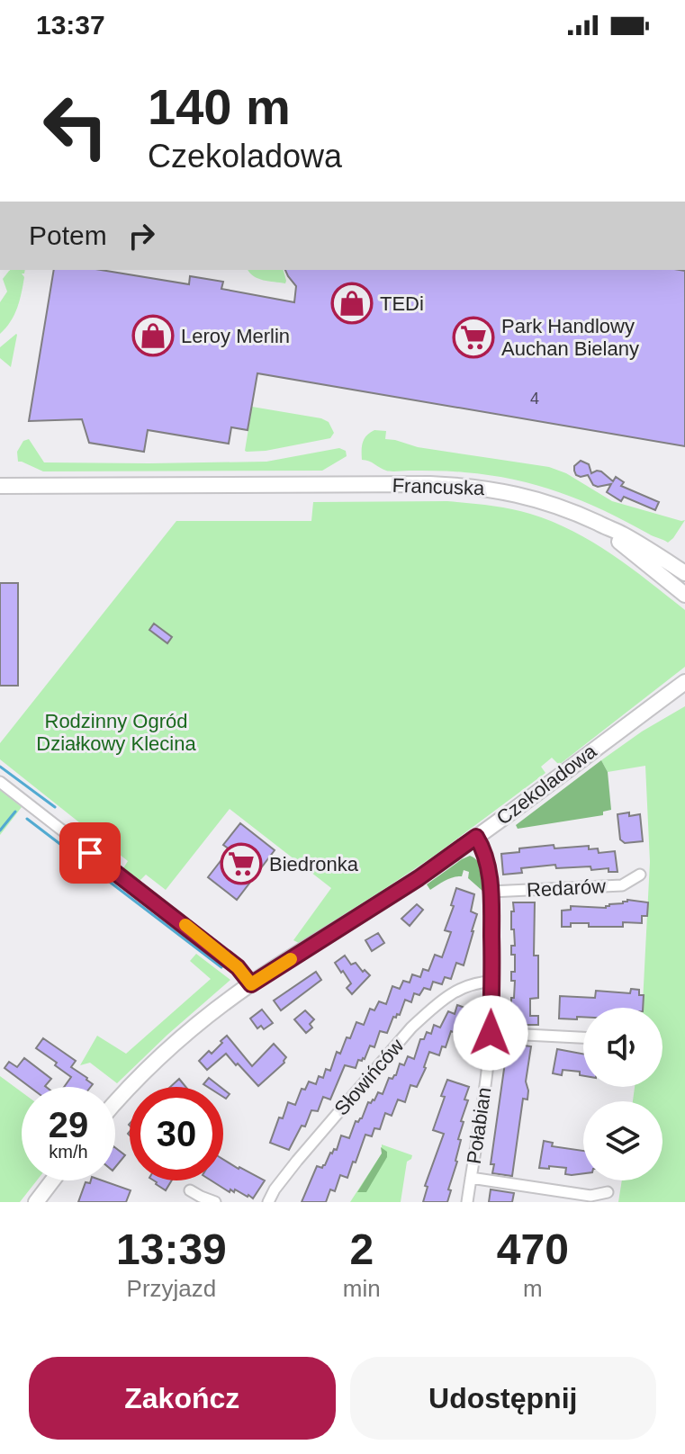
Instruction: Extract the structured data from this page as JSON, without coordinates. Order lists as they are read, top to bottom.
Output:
{
  "streets": {
    "main road": ["Francuska", "Czekoladowa"],
    "street": ["Redarów", "Słowińców", "Połabian"]
  },
  "crossings": [
    ["Czekoladowa", "Połabian"],
    ["Redarów", "Połabian"],
    ["Słowińców", "Połabian"]
  ],
  "parks": ["Rodzinny Ogród Działkowy Klecina"],
  "places": {
    "shop": ["TEDi", "Leroy Merlin"],
    "supermarket": ["Park Handlowy Auchan Bielany", "Biedronka"]
  },
  "house_numbers": ["4"],
  "page": {
    "status": "13:37",
    "turn": ["140 m", "Czekoladowa"],
    "then": "Potem",
    "speed": "29 km/h",
    "limit": "30",
    "eta": [
      "13:39",
      "Przyjazd",
      "2",
      "min",
      "470",
      "m"
    ],
    "buttons": ["Zakończ", "Udostępnij"]
  }
}
